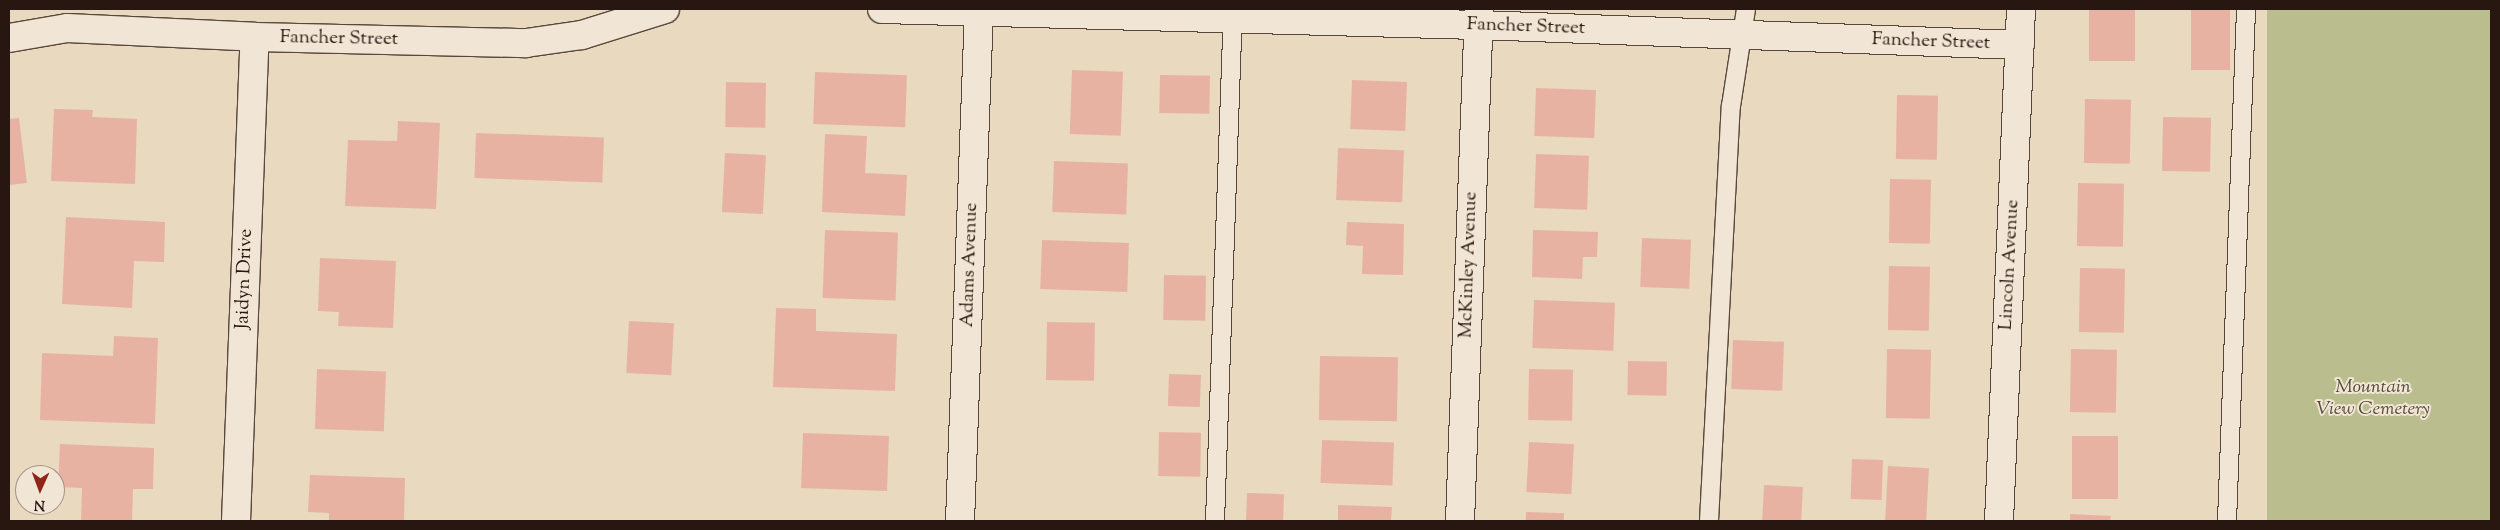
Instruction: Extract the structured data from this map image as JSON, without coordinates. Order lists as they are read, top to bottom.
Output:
{
  "streets": {
    "street": [
      "Fancher Street",
      "Adams Avenue",
      "McKinley Avenue",
      "Lincoln Avenue",
      "Jaidyn Drive"
    ]
  },
  "crossings": [
    ["Fancher Street", "Adams Avenue"],
    ["Fancher Street", "McKinley Avenue"],
    ["Fancher Street", "Lincoln Avenue"],
    ["Fancher Street", "Jaidyn Drive"]
  ],
  "parks": ["Mountain View Cemetery"],
  "north": "bottom"
}
